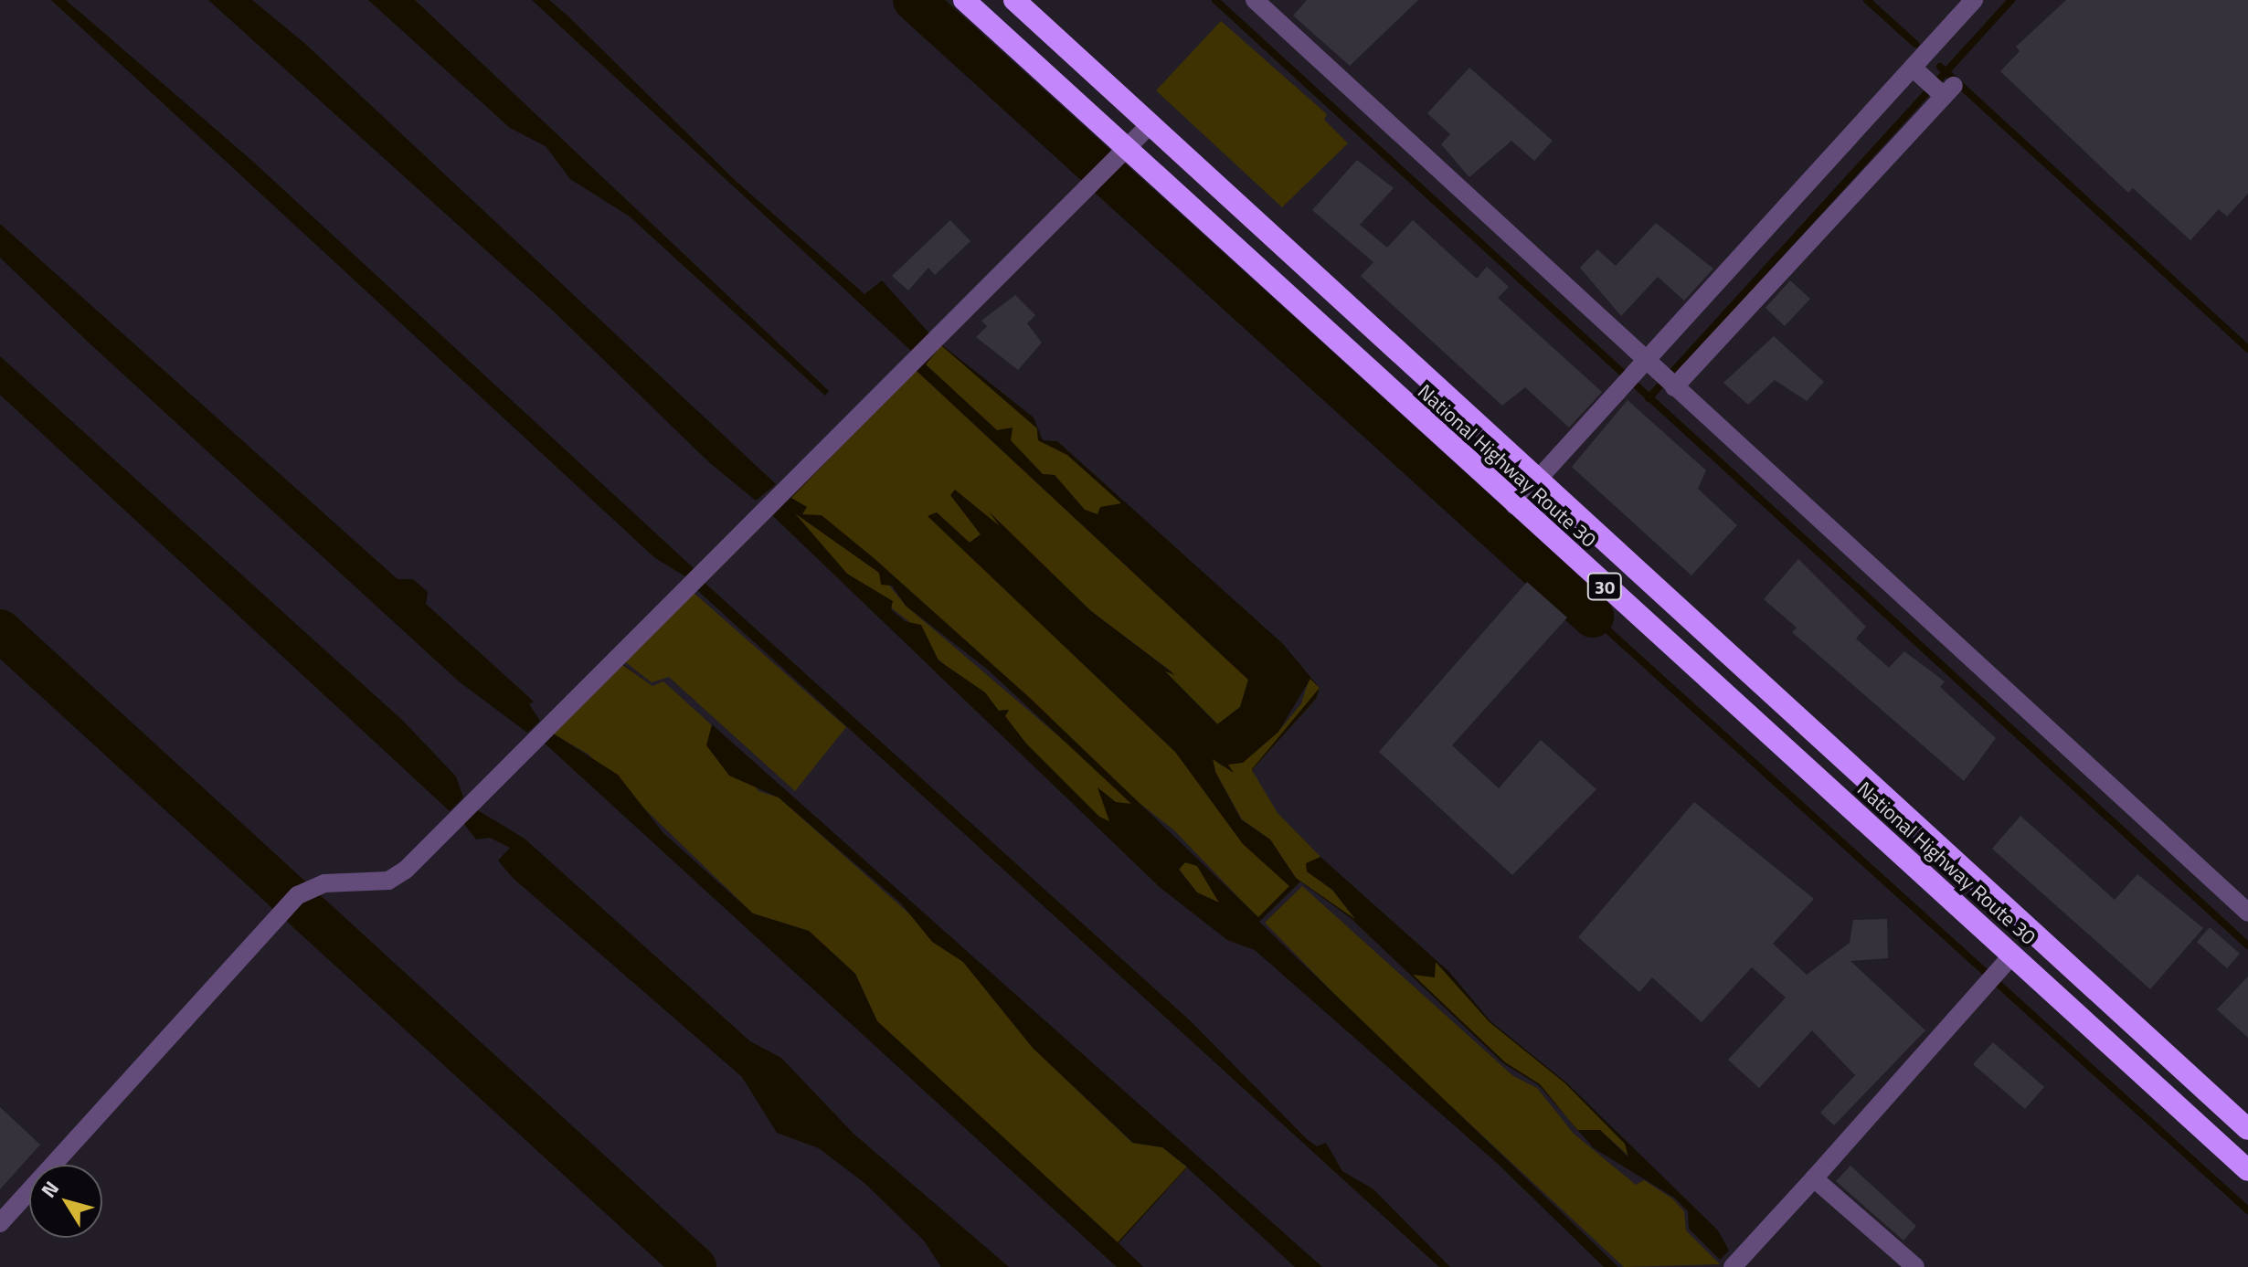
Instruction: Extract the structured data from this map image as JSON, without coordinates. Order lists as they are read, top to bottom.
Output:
{
  "streets": {
    "highway": ["National Highway Route 30", "30"]
  },
  "north": "top left"
}
